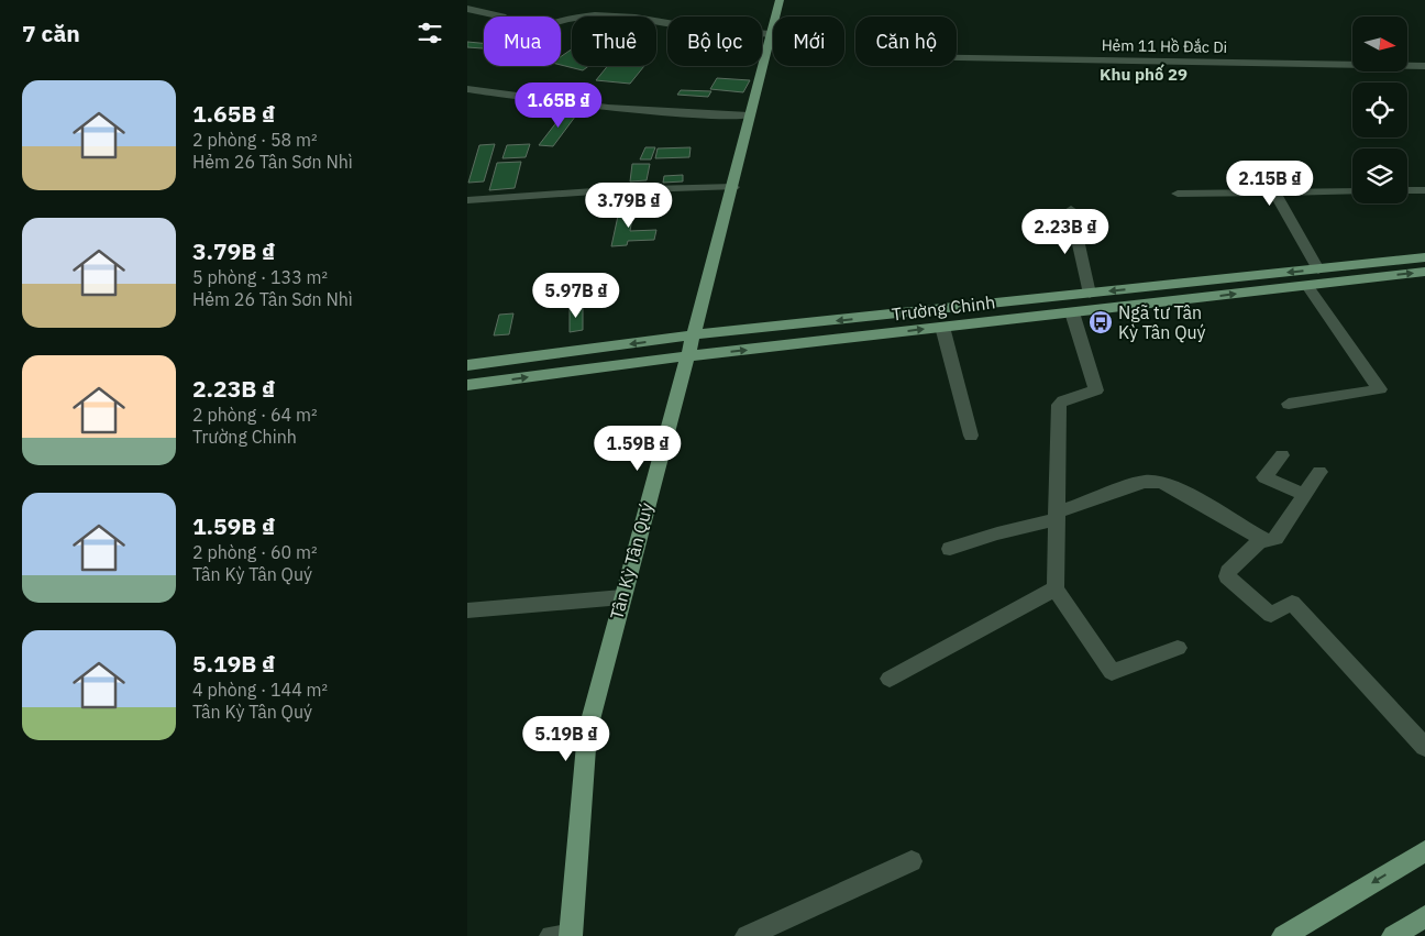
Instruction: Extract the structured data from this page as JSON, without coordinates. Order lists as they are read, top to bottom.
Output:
{
  "streets": {
    "main road": ["Trường Chinh", "Tân Kỳ Tân Quý"],
    "street": ["Hẻm 11 Hồ Đắc Di"]
  },
  "crossings": [
    ["Trường Chinh", "Tân Kỳ Tân Quý"]
  ],
  "districts": ["Khu phố 29"],
  "places": {
    "bus stop": ["Ngã tư Tân Kỳ Tân Quý"]
  },
  "north": "right",
  "page": {
    "heading": "7 căn",
    "chip": [
      "Mua",
      "Thuê",
      "Bộ lọc",
      "Mới",
      "Căn hộ"
    ],
    "list": [
      {
        "name": "1.65B ₫",
        "note": "2 phòng · 58 m² · Hẻm 26 Tân Sơn Nhì"
      },
      {
        "name": "3.79B ₫",
        "note": "5 phòng · 133 m² · Hẻm 26 Tân Sơn Nhì"
      },
      {
        "name": "2.23B ₫",
        "note": "2 phòng · 64 m² · Trường Chinh"
      },
      {
        "name": "1.59B ₫",
        "note": "2 phòng · 60 m² · Tân Kỳ Tân Quý"
      },
      {
        "name": "5.19B ₫",
        "note": "4 phòng · 144 m² · Tân Kỳ Tân Quý"
      }
    ],
    "price": [
      "1.65B ₫",
      "2.15B ₫",
      "3.79B ₫",
      "2.23B ₫",
      "5.97B ₫",
      "1.59B ₫",
      "5.19B ₫"
    ]
  }
}
